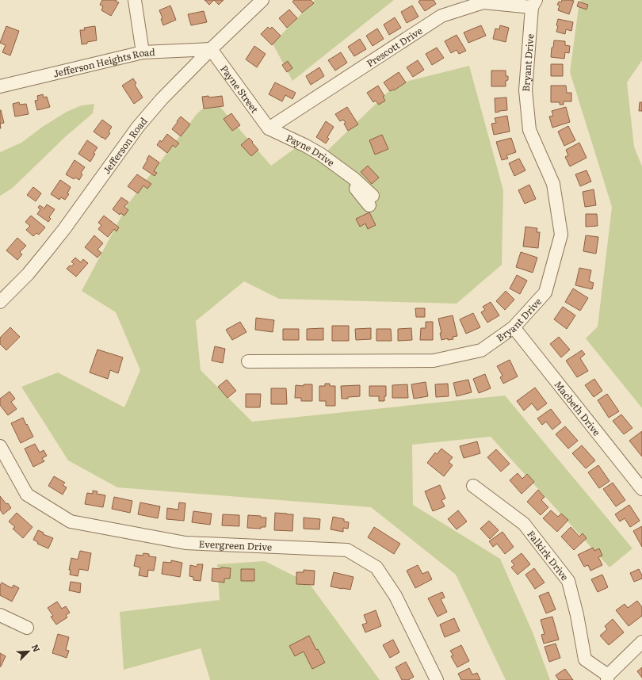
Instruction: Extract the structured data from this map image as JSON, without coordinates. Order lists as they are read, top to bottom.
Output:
{
  "streets": {
    "street": [
      "Prescott Drive",
      "Bryant Drive",
      "Jefferson Heights Road",
      "Payne Street",
      "Jefferson Road",
      "Payne Drive",
      "Macbeth Drive",
      "Evergreen Drive",
      "Falkirk Drive"
    ]
  },
  "crossings": [
    ["Prescott Drive", "Bryant Drive"],
    ["Prescott Drive", "Payne Street"],
    ["Prescott Drive", "Payne Drive"],
    ["Bryant Drive", "Macbeth Drive"],
    ["Jefferson Heights Road", "Payne Street"],
    ["Jefferson Heights Road", "Jefferson Road"],
    ["Payne Street", "Jefferson Road"],
    ["Payne Street", "Payne Drive"]
  ],
  "north": "top right"
}
